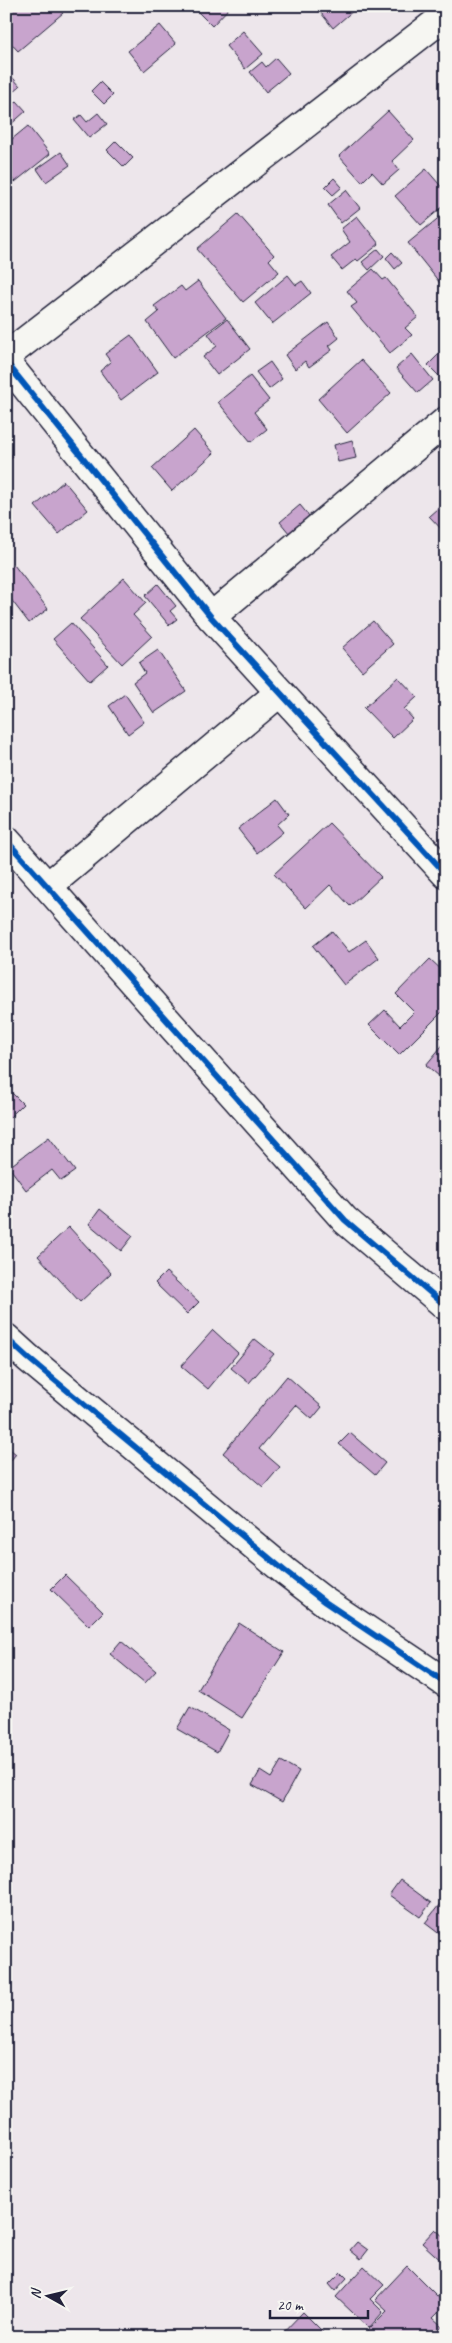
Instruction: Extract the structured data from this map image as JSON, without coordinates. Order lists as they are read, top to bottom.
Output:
{
  "scale_bar": "20 m",
  "north": "left"
}
